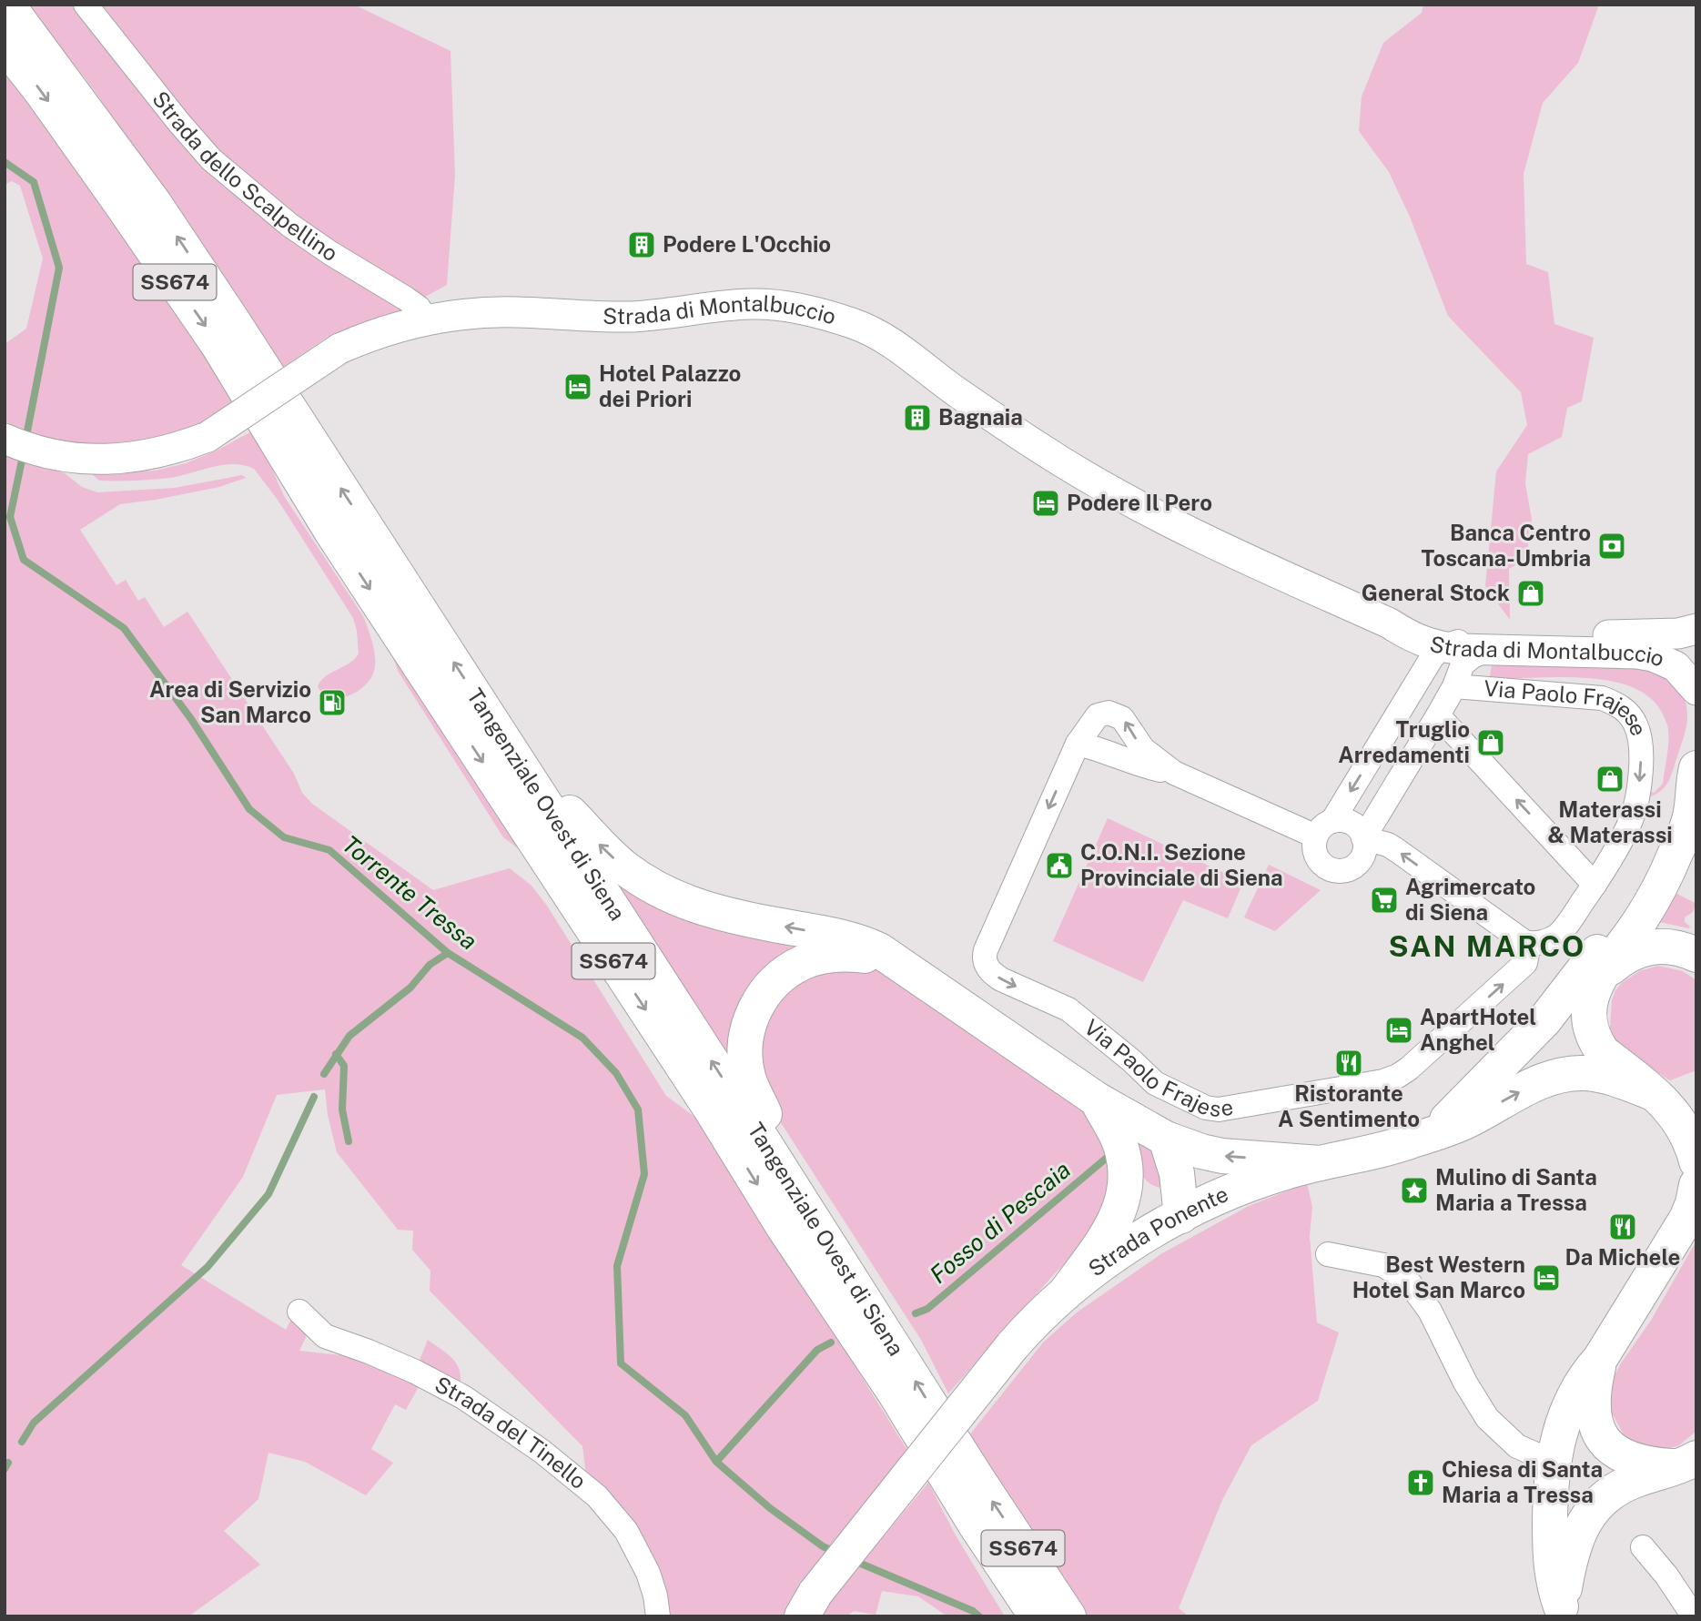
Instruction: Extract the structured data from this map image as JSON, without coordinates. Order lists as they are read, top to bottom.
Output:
{
  "streets": {
    "main road": ["SS674", "Tangenziale Ovest di Siena", "Strada Ponente"],
    "street": [
      "Strada dello Scalpellino",
      "Strada di Montalbuccio",
      "Via Paolo Frajese",
      "Strada del Tinello"
    ]
  },
  "crossings": [
    ["Strada dello Scalpellino", "Strada di Montalbuccio"],
    ["Strada di Montalbuccio", "Via Paolo Frajese"]
  ],
  "districts": ["SAN MARCO"],
  "water": ["Torrente Tressa", "Fosso di Pescaia"],
  "places": {
    "building": ["Podere L'Occhio", "Bagnaia"],
    "hotel": [
      "Hotel Palazzo dei Priori",
      "Podere Il Pero",
      "ApartHotel Anghel",
      "Best Western Hotel San Marco"
    ],
    "bank": ["Banca Centro Toscana-Umbria"],
    "shop": ["General Stock", "Truglio Arredamenti", "Materassi & Materassi"],
    "fuel station": ["Area di Servizio San Marco"],
    "public building": ["C.O.N.I. Sezione Provinciale di Siena"],
    "supermarket": ["Agrimercato di Siena"],
    "restaurant": ["Ristorante A Sentimento", "Da Michele"],
    "place": ["Mulino di Santa Maria a Tressa"],
    "church": ["Chiesa di Santa Maria a Tressa"]
  }
}
